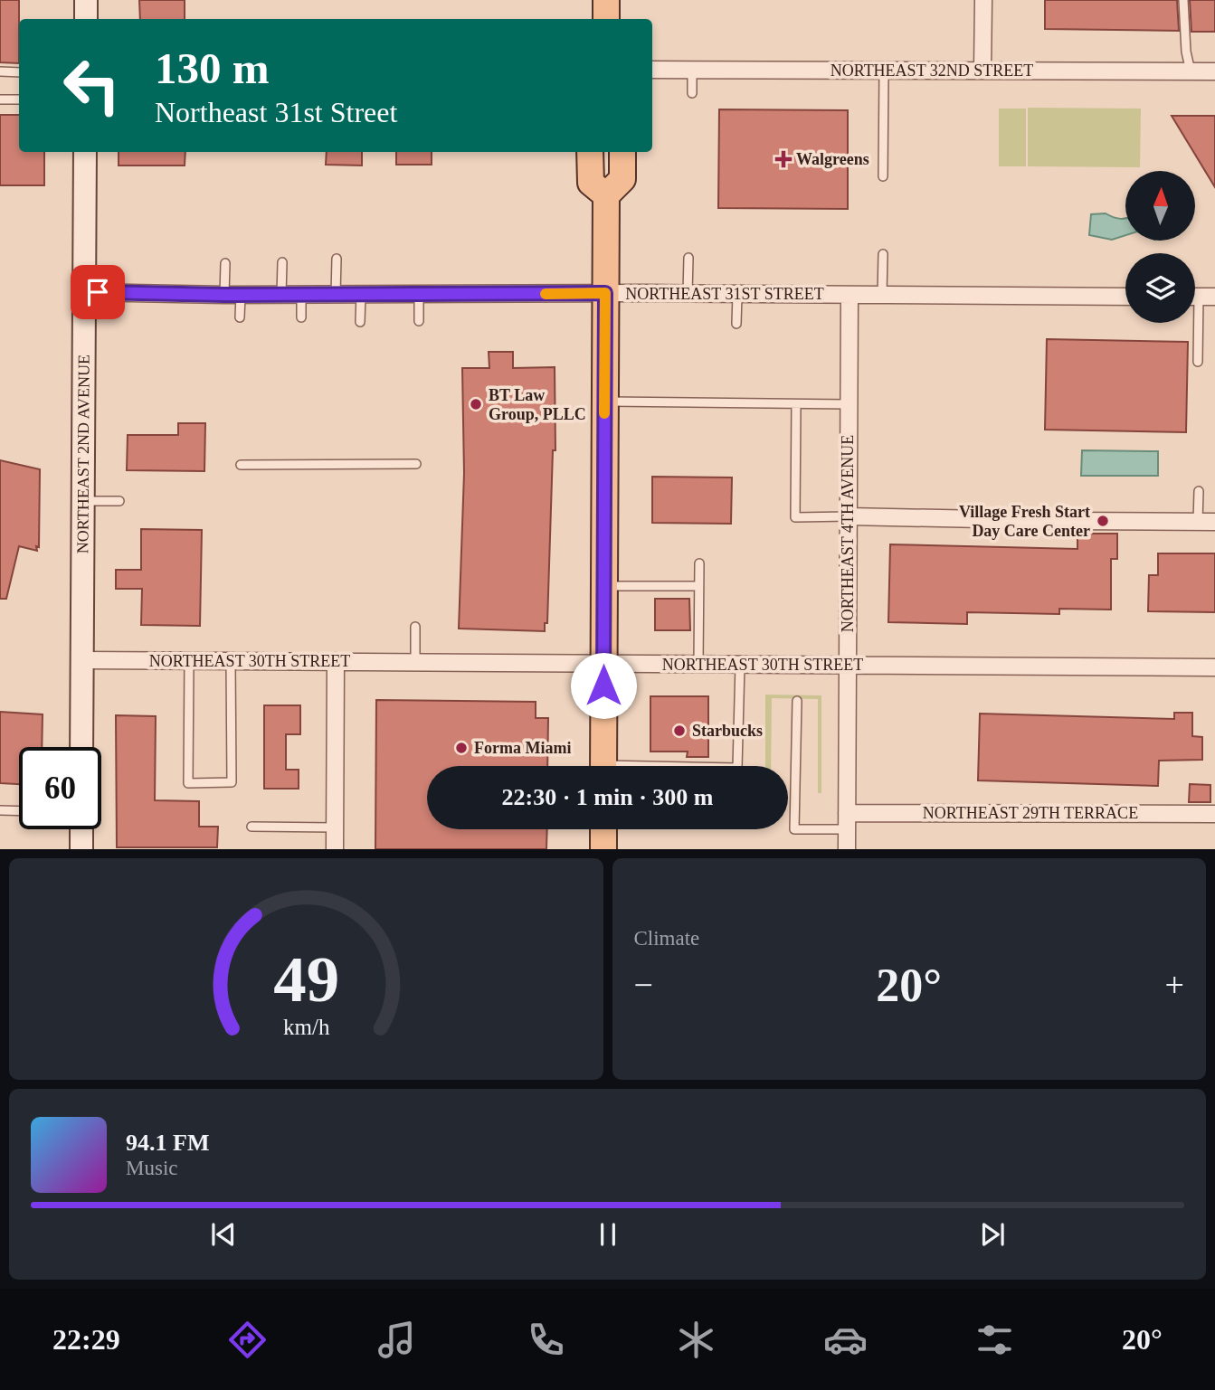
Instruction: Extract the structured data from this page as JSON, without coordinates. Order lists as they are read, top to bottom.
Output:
{
  "streets": {
    "main road": ["NORTHEAST 2ND AVENUE"],
    "street": [
      "NORTHEAST 32ND STREET",
      "NORTHEAST 31ST STREET",
      "NORTHEAST 4TH AVENUE",
      "NORTHEAST 30TH STREET",
      "NORTHEAST 29TH TERRACE"
    ]
  },
  "crossings": [
    ["NORTHEAST 31ST STREET", "NORTHEAST 2ND AVENUE"],
    ["NORTHEAST 31ST STREET", "NORTHEAST 4TH AVENUE"],
    ["NORTHEAST 2ND AVENUE", "NORTHEAST 30TH STREET"],
    ["NORTHEAST 4TH AVENUE", "NORTHEAST 30TH STREET"],
    ["NORTHEAST 4TH AVENUE", "NORTHEAST 29TH TERRACE"]
  ],
  "places": {
    "health": ["Walgreens"],
    "other": [
      "BT Law Group, PLLC",
      "Village Fresh Start Day Care Center",
      "Starbucks",
      "Forma Miami"
    ]
  },
  "north": "top",
  "page": {
    "turn": ["130 m", "Northeast 31st Street"],
    "limit": "60",
    "trip": "22:30 · 1 min · 300 m",
    "tile": "Climate",
    "heat": ["−", "20°", "+"],
    "song": ["94.1 FM", "Music"],
    "tabs": ["22:29", "20°"],
    "gauge": ["49", "km/h"]
  }
}
